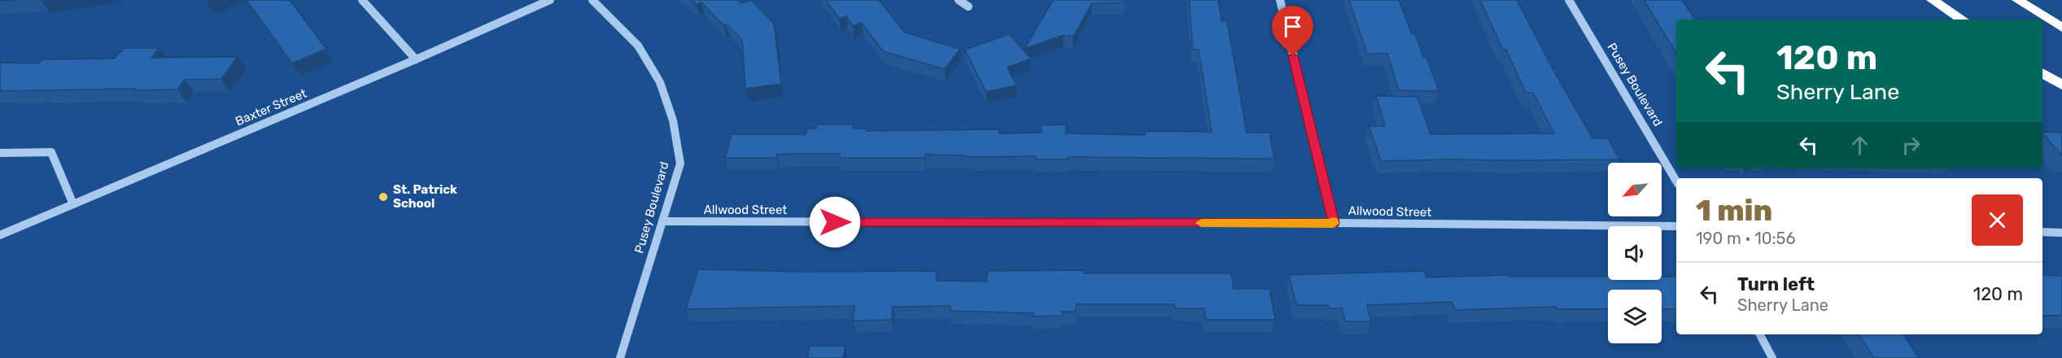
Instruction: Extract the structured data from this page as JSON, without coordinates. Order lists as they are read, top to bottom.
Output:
{
  "streets": {
    "street": ["Pusey Boulevard", "Baxter Street", "Allwood Street"]
  },
  "crossings": [
    ["Pusey Boulevard", "Allwood Street"]
  ],
  "places": ["St. Patrick School"],
  "north": "bottom left",
  "page": {
    "turn": ["120 m", "Sherry Lane"],
    "heading": ["1 min", "190 m · 10:56"],
    "list": [
      {
        "name": "Turn left",
        "note": "Sherry Lane",
        "value": "120 m"
      }
    ]
  }
}
